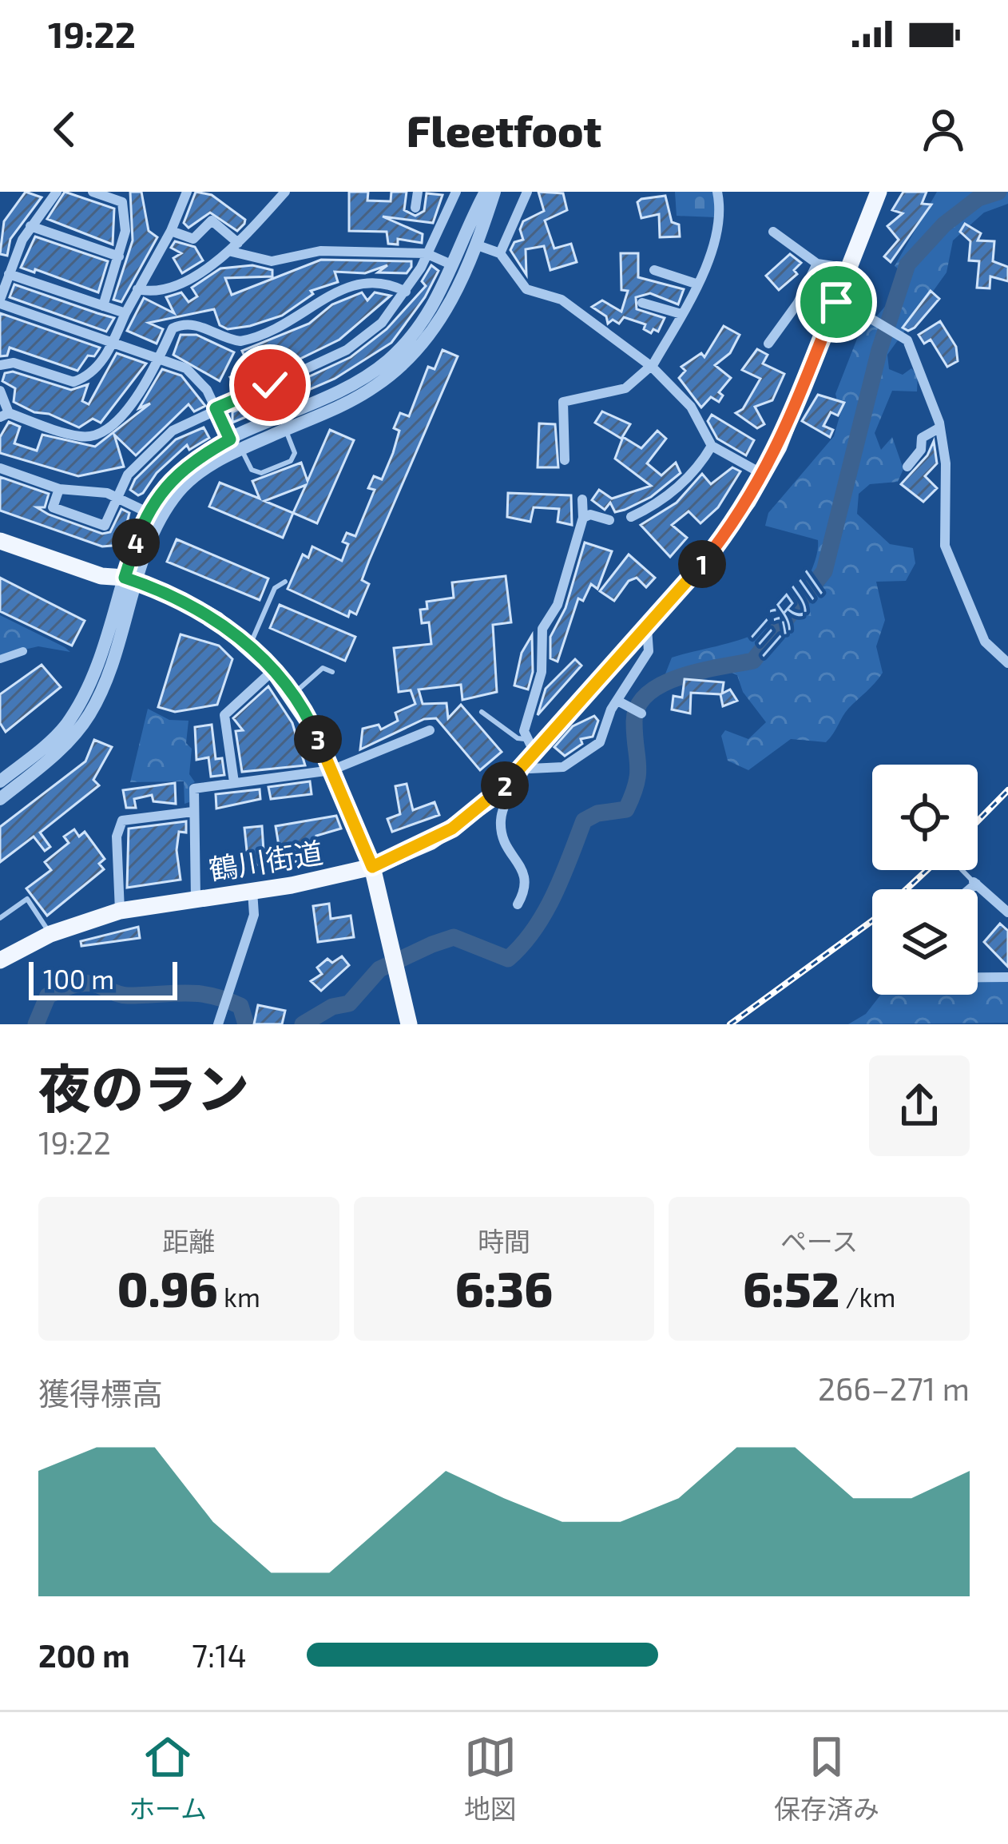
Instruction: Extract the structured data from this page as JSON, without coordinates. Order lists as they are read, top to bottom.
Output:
{
  "streets": {
    "main road": ["鶴川街道"]
  },
  "water": ["三沢川"],
  "scale_bar": "100 m",
  "page": {
    "status": "19:22",
    "header": "Fleetfoot",
    "pins": [
      "4",
      "1",
      "3",
      "2"
    ],
    "scale": "100 m",
    "heading": ["夜のラン", "19:22"],
    "stats": [
      ["距離", "0.96 km"],
      ["時間", "6:36"],
      ["ペース", "6:52 /km"]
    ],
    "chart": ["獲得標高", "266–271 m"],
    "list": [
      {
        "name": "200 m",
        "note": "7:14"
      }
    ],
    "tabs": ["ホーム", "地図", "保存済み"]
  }
}
